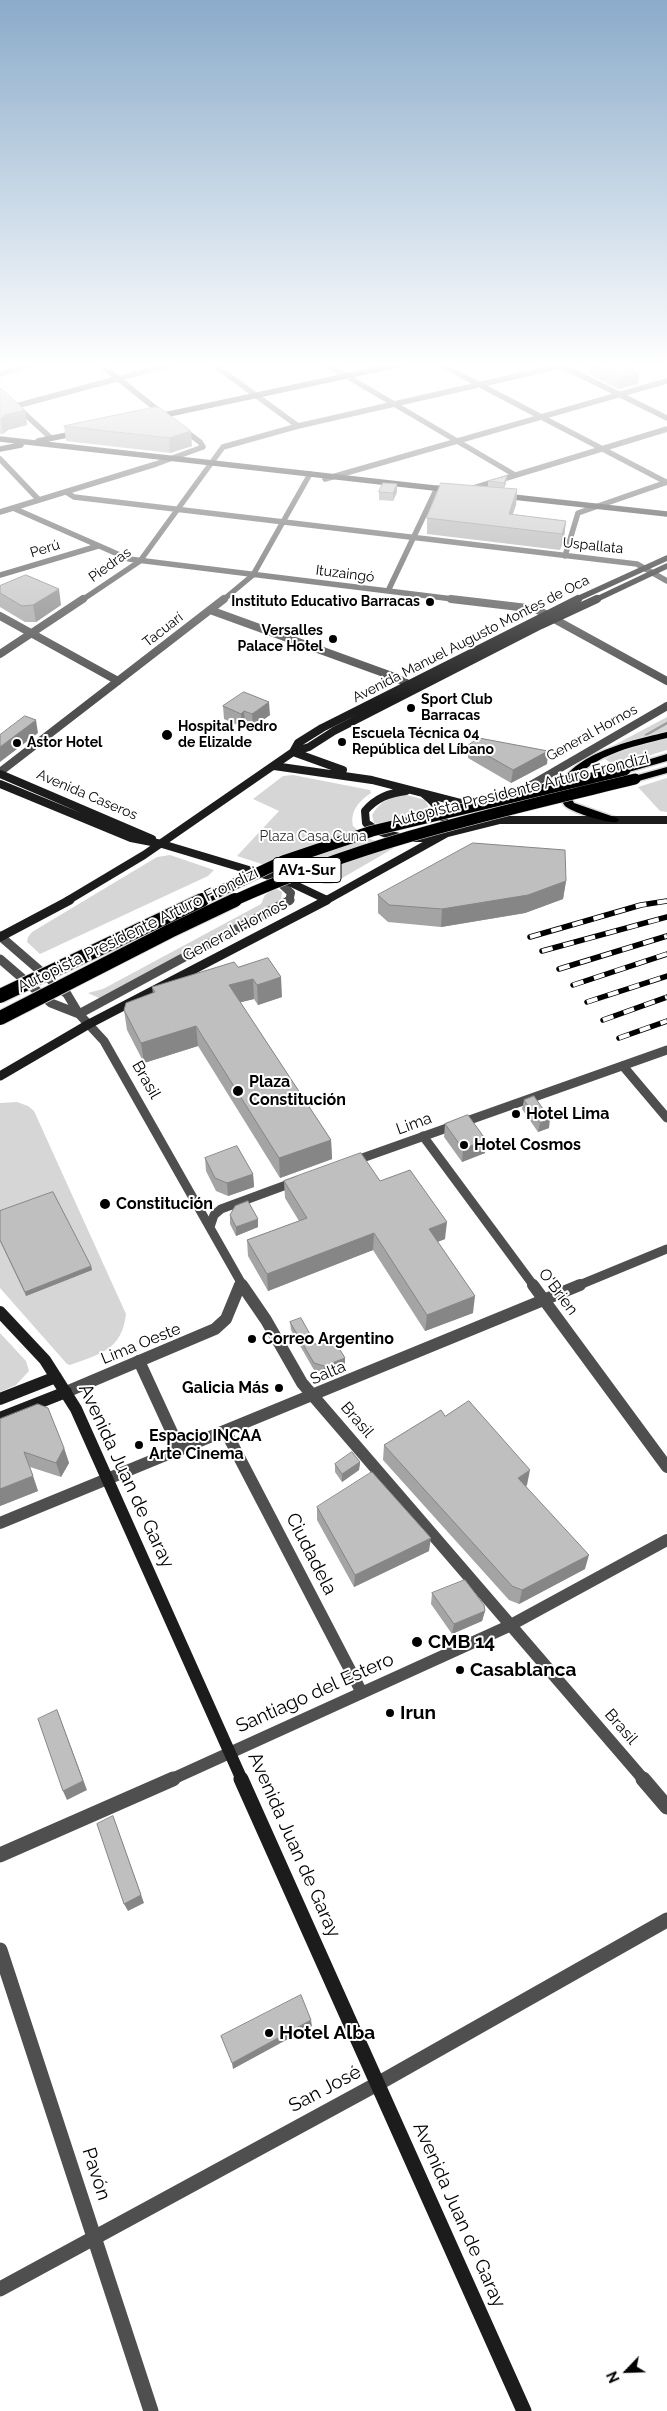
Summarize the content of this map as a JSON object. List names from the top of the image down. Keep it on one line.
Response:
{"streets":{"highway":["Autopista Presidente Arturo Frondizi","AV1-Sur"],"main road":["Avenida Manuel Augusto Montes de Oca","General Hornos","Avenida Caseros","Lima Oeste","Avenida Juan de Garay"],"street":["Uspallata","Perú","Piedras","Ituzaingó","Tacuarí","Brasil","Lima","O'Brien","Salta","Ciudadela","Santiago del Estero","San José","Pavón"]},"crossings":[["Uspallata","Piedras"],["Uspallata","Tacuarí"],["Uspallata","Avenida Manuel Augusto Montes de Oca"],["Perú","Ituzaingó"],["Piedras","Ituzaingó"],["Ituzaingó","Tacuarí"],["Ituzaingó","Avenida Manuel Augusto Montes de Oca"],["Tacuarí","Avenida Caseros"],["Avenida Manuel Augusto Montes de Oca","Avenida Caseros"],["Avenida Manuel Augusto Montes de Oca","Brasil"],["General Hornos","Avenida Caseros"],["General Hornos","Brasil"],["Brasil","Lima Oeste"],["Brasil","Salta"],["Brasil","Santiago del Estero"],["Lima","O'Brien"],["O'Brien","Salta"],["Lima Oeste","Avenida Juan de Garay"],["Salta","Avenida Juan de Garay"],["Salta","Ciudadela"],["Avenida Juan de Garay","Santiago del Estero"],["Avenida Juan de Garay","San José"],["Ciudadela","Santiago del Estero"],["San José","Pavón"]],"parks":["Plaza Casa Cuna"],"places":["Instituto Educativo Barracas","Versalles Palace Hotel","Sport Club Barracas","Hospital Pedro de Elizalde","Escuela Técnica 04 República del Líbano","Astor Hotel","Plaza Constitución","Hotel Lima","Hotel Cosmos","Constitución","Correo Argentino","Galicia Más","Espacio INCAA Arte Cinema","CMB 14","Casablanca","Irun","Hotel Alba"],"north":"bottom left"}
